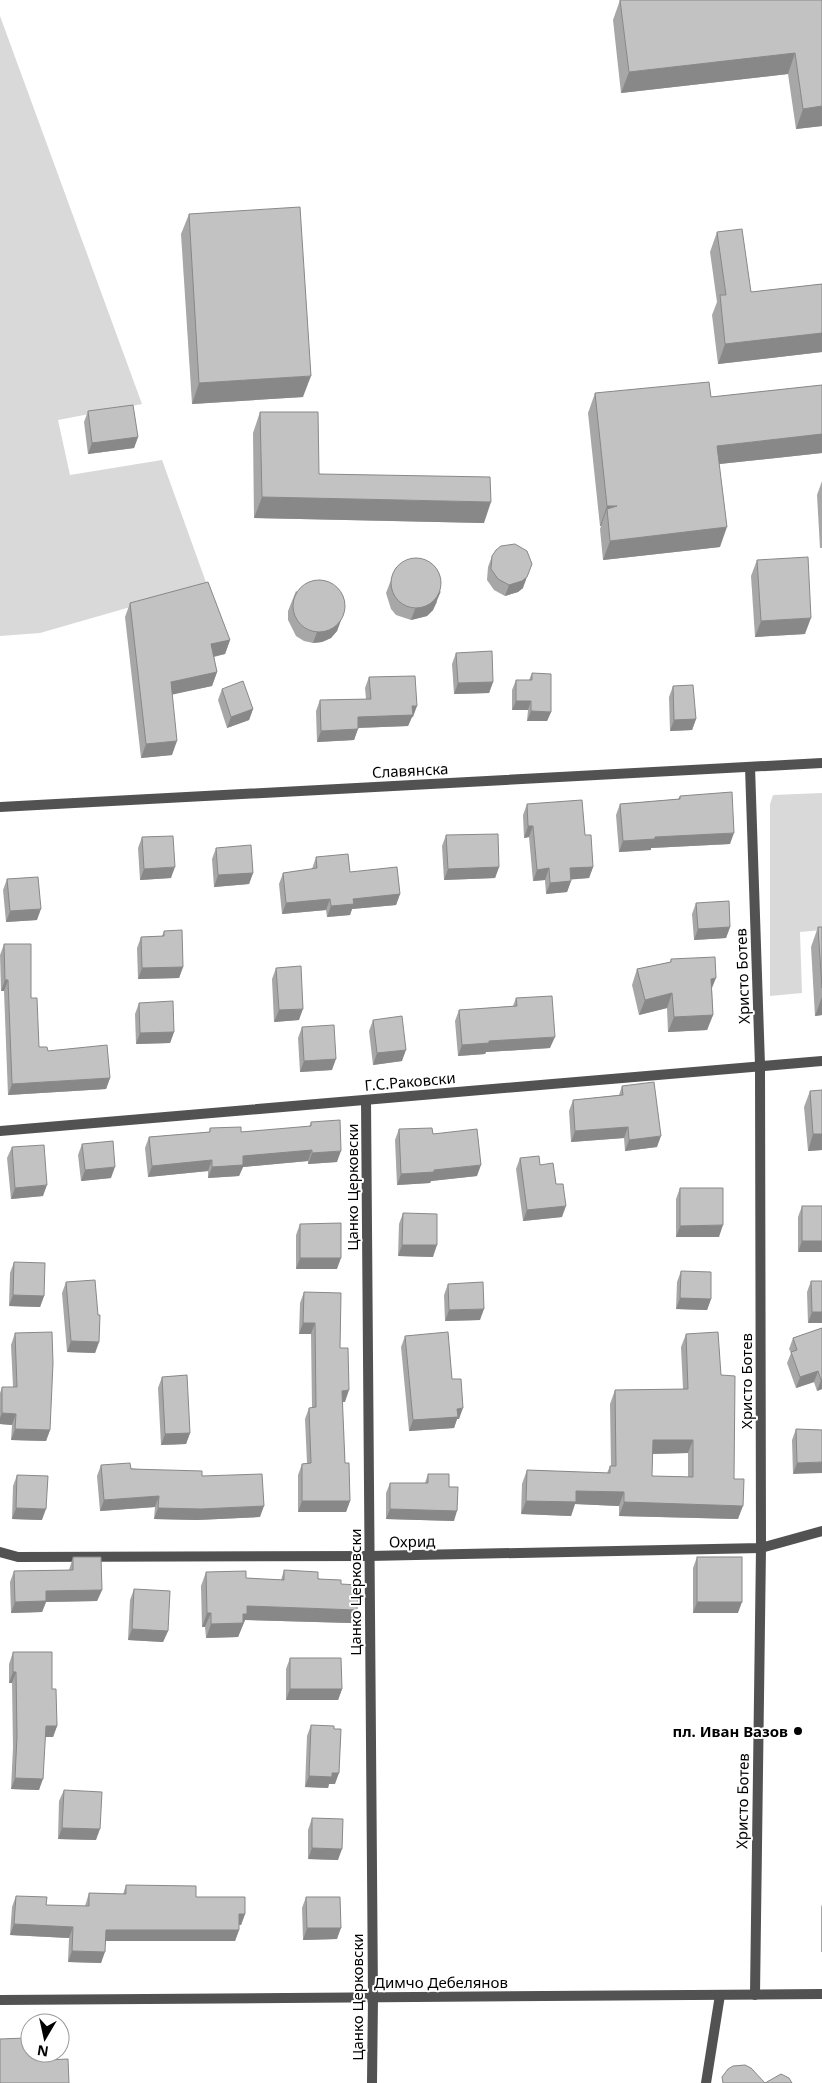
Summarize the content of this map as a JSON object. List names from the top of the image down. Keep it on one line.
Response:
{"streets":{"street":["Славянска","Христо Ботев","Г.С.Раковски","Цанко Церковски","Охрид","Димчо Дебелянов"]},"crossings":[["Славянска","Христо Ботев"],["Христо Ботев","Г.С.Раковски"],["Христо Ботев","Охрид"],["Христо Ботев","Димчо Дебелянов"],["Г.С.Раковски","Цанко Церковски"],["Цанко Церковски","Охрид"],["Цанко Церковски","Димчо Дебелянов"]],"places":["пл. Иван Вазов"],"north":"bottom"}
